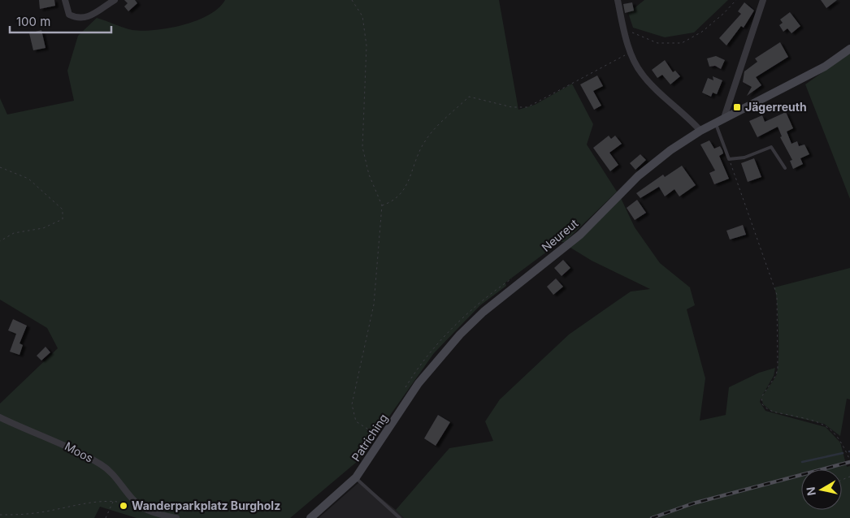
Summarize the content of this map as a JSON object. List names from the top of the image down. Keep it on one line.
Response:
{"streets":{"street":["Neureut","Patriching","Moos"]},"crossings":[["Neureut","Patriching"]],"places":{"transit":["Jägerreuth"],"other":["Wanderparkplatz Burgholz"]},"scale_bar":"100 m","north":"left"}
